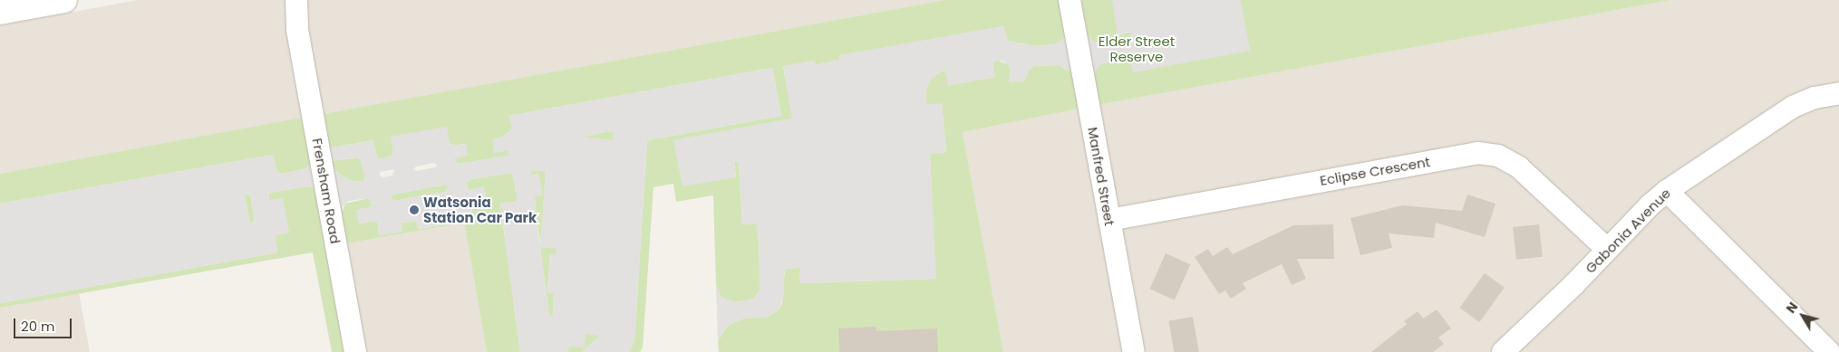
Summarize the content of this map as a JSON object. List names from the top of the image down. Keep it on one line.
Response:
{"streets":{"street":["Eclipse Crescent","Manfred Street","Frensham Road","Gabonia Avenue"]},"crossings":[["Eclipse Crescent","Manfred Street"],["Eclipse Crescent","Gabonia Avenue"]],"parks":["Elder Street Reserve"],"places":["Watsonia Station Car Park"],"scale_bar":"20 m","north":"top left"}
